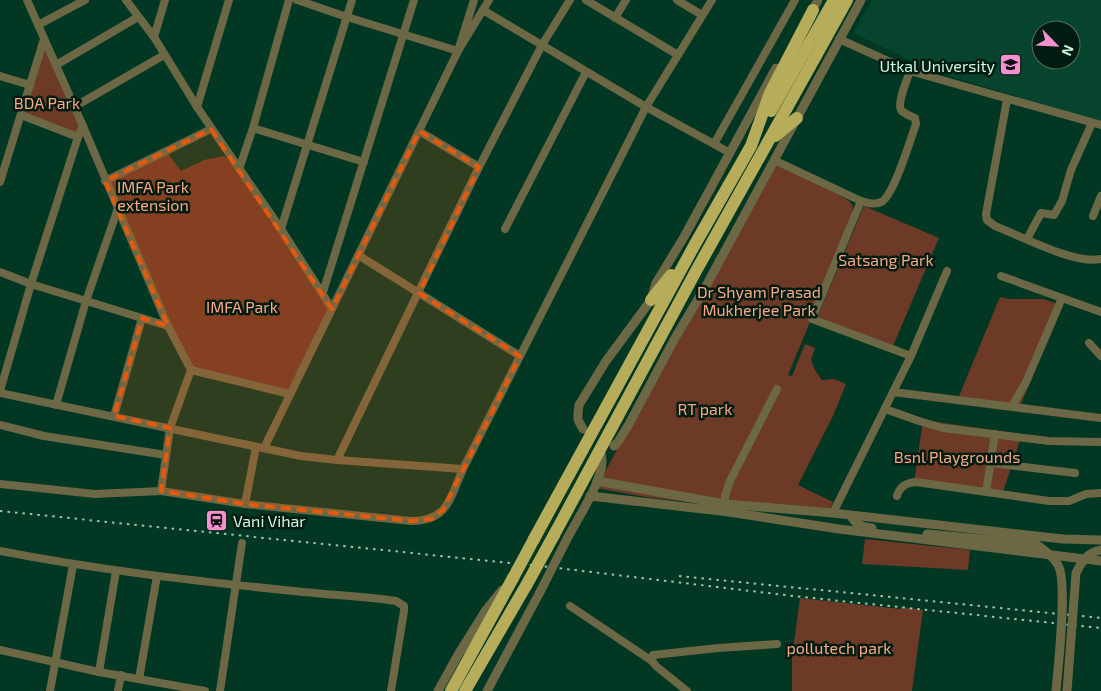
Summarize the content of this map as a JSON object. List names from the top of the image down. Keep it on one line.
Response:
{"parks":["BDA Park","IMFA Park extension","Satsang Park","Dr Shyam Prasad Mukherjee Park","IMFA Park","RT park","Bsnl Playgrounds","pollutech park"],"places":{"school or university":["Utkal University"],"station":["Vani Vihar"]},"north":"bottom right"}
